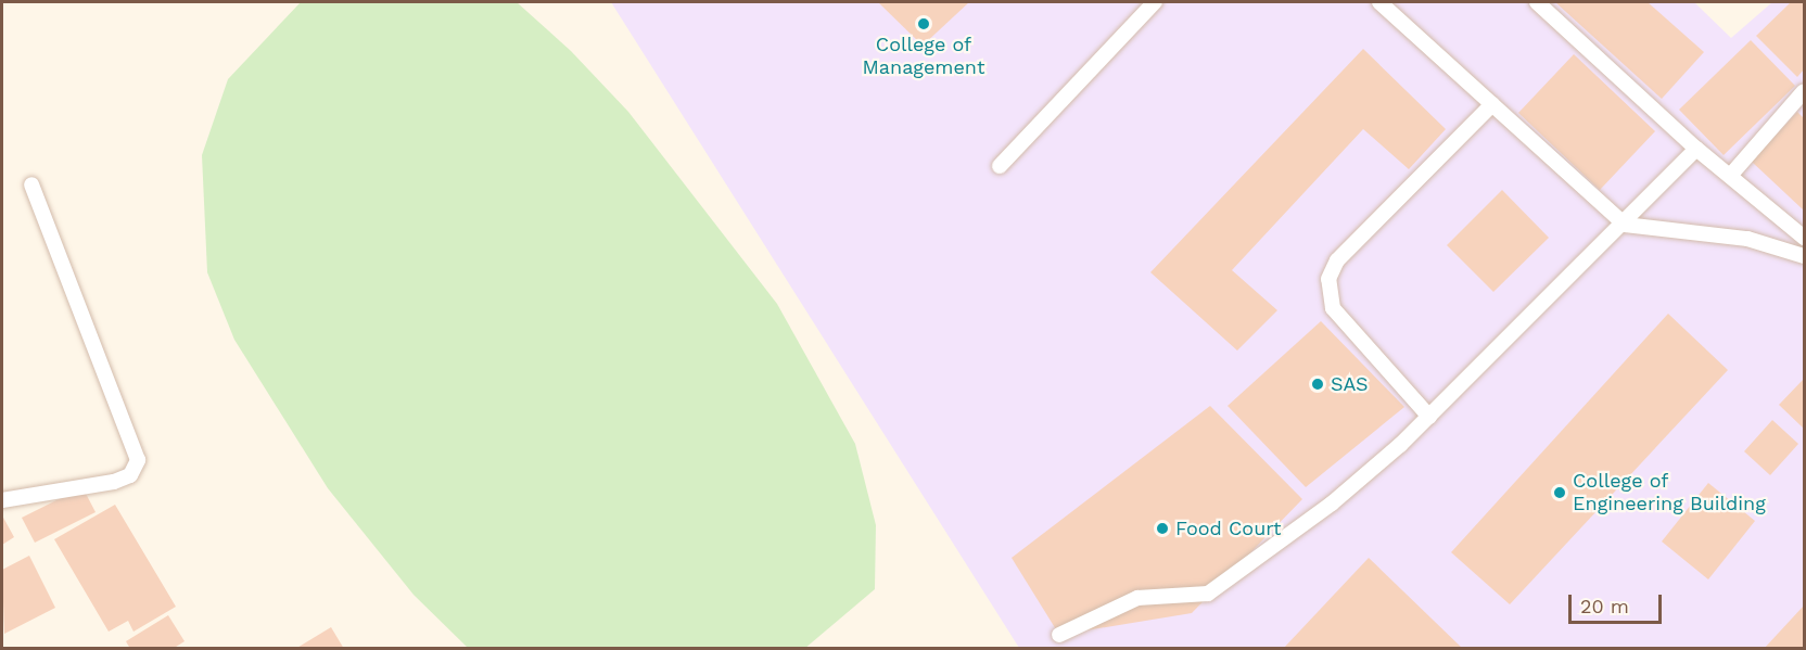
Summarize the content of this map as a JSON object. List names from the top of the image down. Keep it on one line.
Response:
{"places":["College of Management","SAS","College of Engineering Building","Food Court"],"scale_bar":"20 m"}
